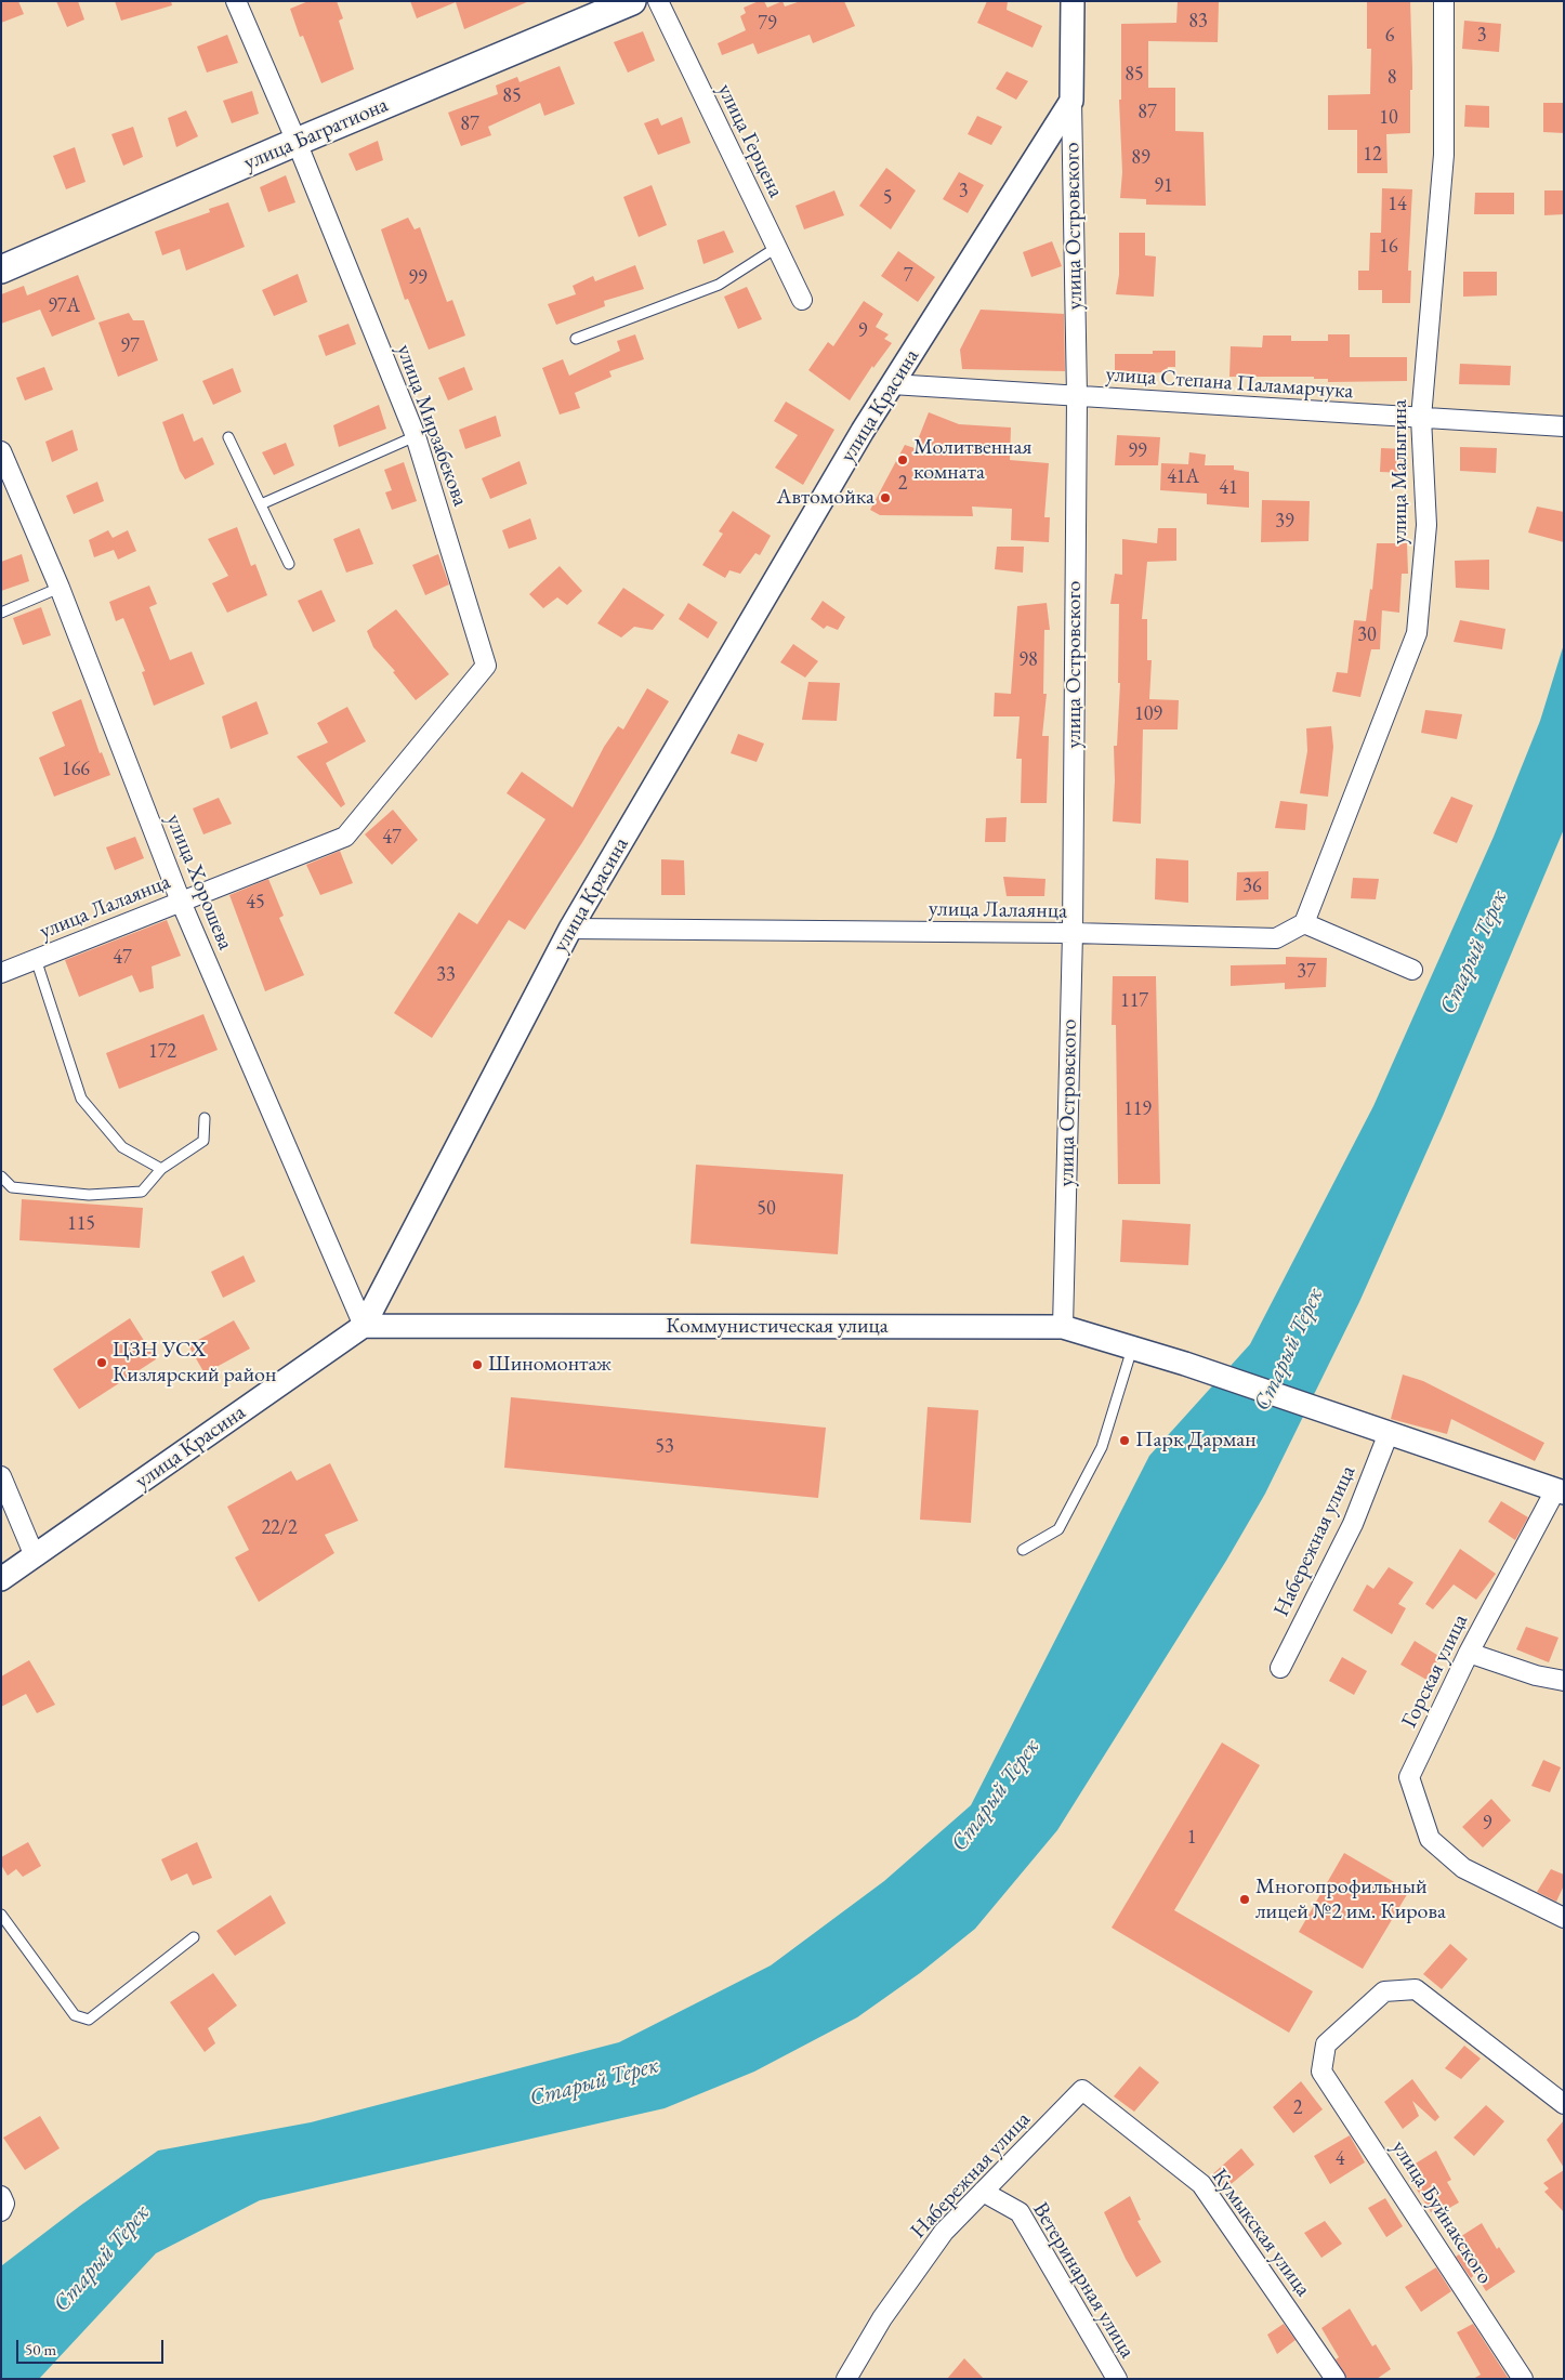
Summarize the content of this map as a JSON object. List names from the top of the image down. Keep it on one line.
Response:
{"streets":{"main road":["улица Багратиона"],"street":["улица Герцена","улица Островского","улица Степана Паламарчука","улица Красина","улица Мирзабекова","улица Малыгина","улица Хорошева","улица Лалаянца","Коммунистическая улица","Набережная улица","Горская улица","улица Буйнакского","Кумыкская улица","Ветеринарная улица"]},"crossings":[["улица Багратиона","улица Мирзабекова"],["улица Островского","улица Степана Паламарчука"],["улица Островского","улица Красина"],["улица Островского","улица Лалаянца"],["улица Островского","Коммунистическая улица"],["улица Степана Паламарчука","улица Красина"],["улица Степана Паламарчука","улица Малыгина"],["улица Красина","улица Хорошева"],["улица Красина","улица Лалаянца"],["улица Красина","Коммунистическая улица"],["улица Мирзабекова","улица Лалаянца"],["улица Малыгина","улица Лалаянца"],["улица Хорошева","улица Лалаянца"],["улица Хорошева","Коммунистическая улица"],["Коммунистическая улица","Набережная улица"],["Набережная улица","Кумыкская улица"],["Набережная улица","Ветеринарная улица"]],"water":["Старый Терек"],"places":["Молитвенная комната","Автомойка","ЦЗН УСХ Кизлярский район","Шиномонтаж","Парк Дарман","Многопрофильный лицей №2 им. Кирова"],"house_numbers":["83","79","6","3","85","8","85","87","10","87","12","89","91","3","5","14","16","7","99","97А","9","97","99","41А","2","41","39","30","98","109","166","47","36","45","47","37","33","117","172","119","50","115","53","22/2","9","1","2","4"],"scale_bar":"50 m"}
